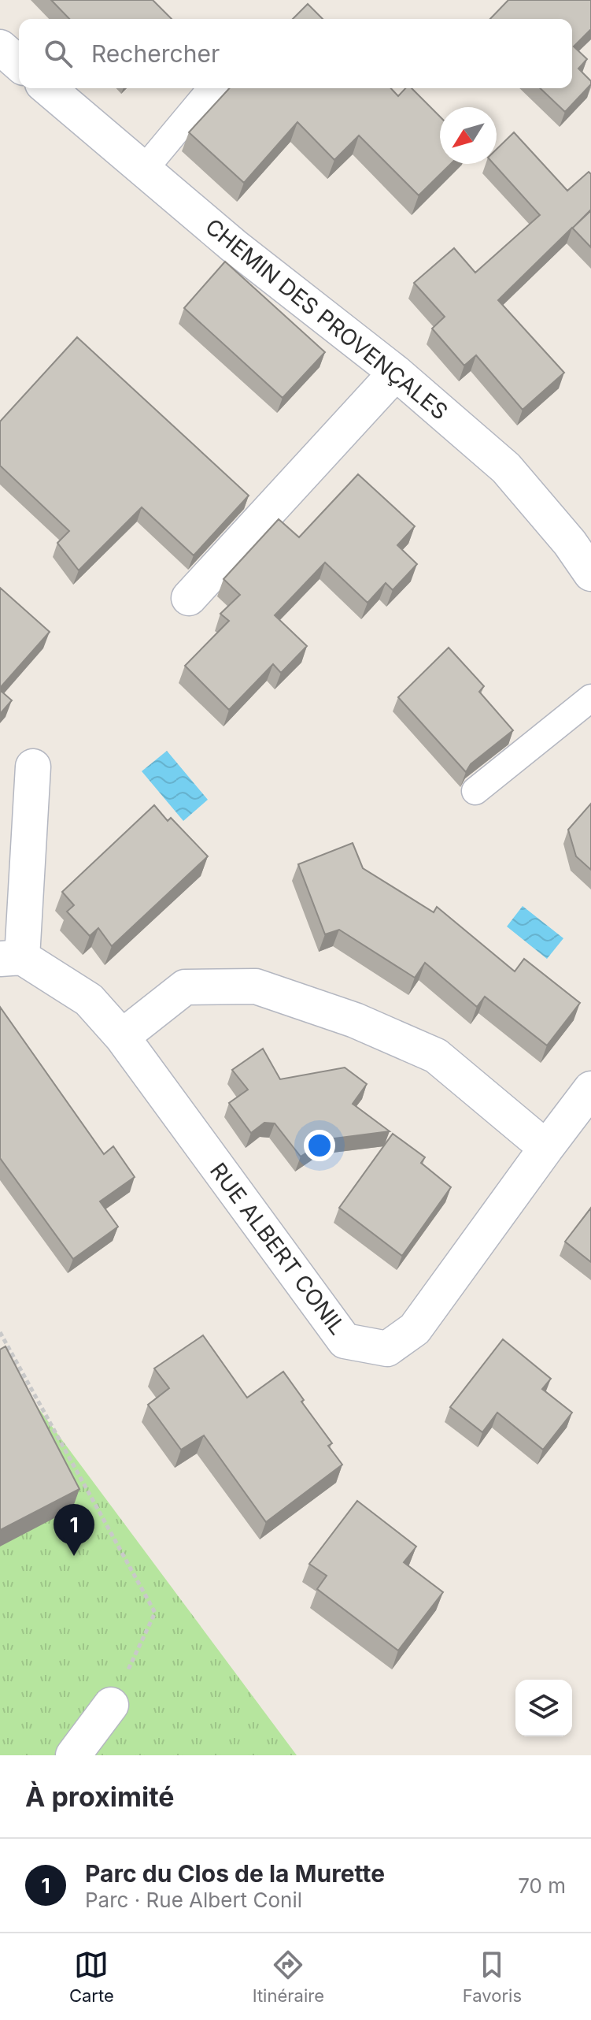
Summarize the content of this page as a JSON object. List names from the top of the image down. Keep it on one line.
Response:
{"streets":{"street":["CHEMIN DES PROVENÇALES","RUE ALBERT CONIL"]},"north":"bottom left","page":{"search":"Rechercher","pins":"1","heading":"À proximité","list":[{"mark":"1","name":"Parc du Clos de la Murette","note":"Parc · Rue Albert Conil","value":"70 m"}],"nav":["Carte","Itinéraire","Favoris"]}}
